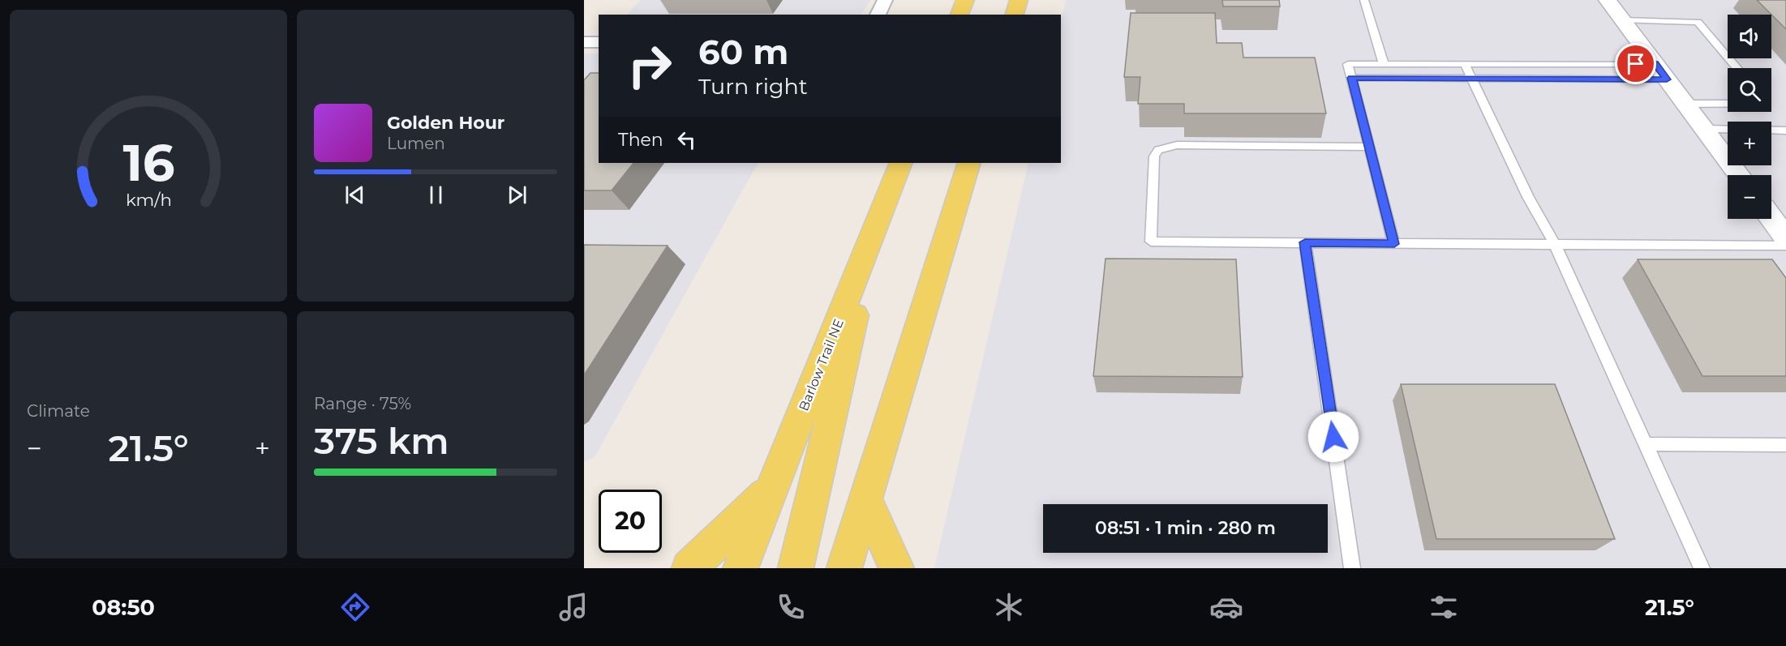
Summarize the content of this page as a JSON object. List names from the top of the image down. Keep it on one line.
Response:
{"streets":{"main road":["Barlow Trail NE"]},"page":{"map_buttons":["+","−"],"turn":["60 m","Turn right"],"song":["Golden Hour","Lumen"],"then":"Then","tile":["Climate",["Range · 75%","375 km"]],"heat":["−","21.5°","+"],"limit":"20","trip":"08:51 · 1 min · 280 m","tabs":["08:50","21.5°"],"gauge":["16","km/h"]}}
